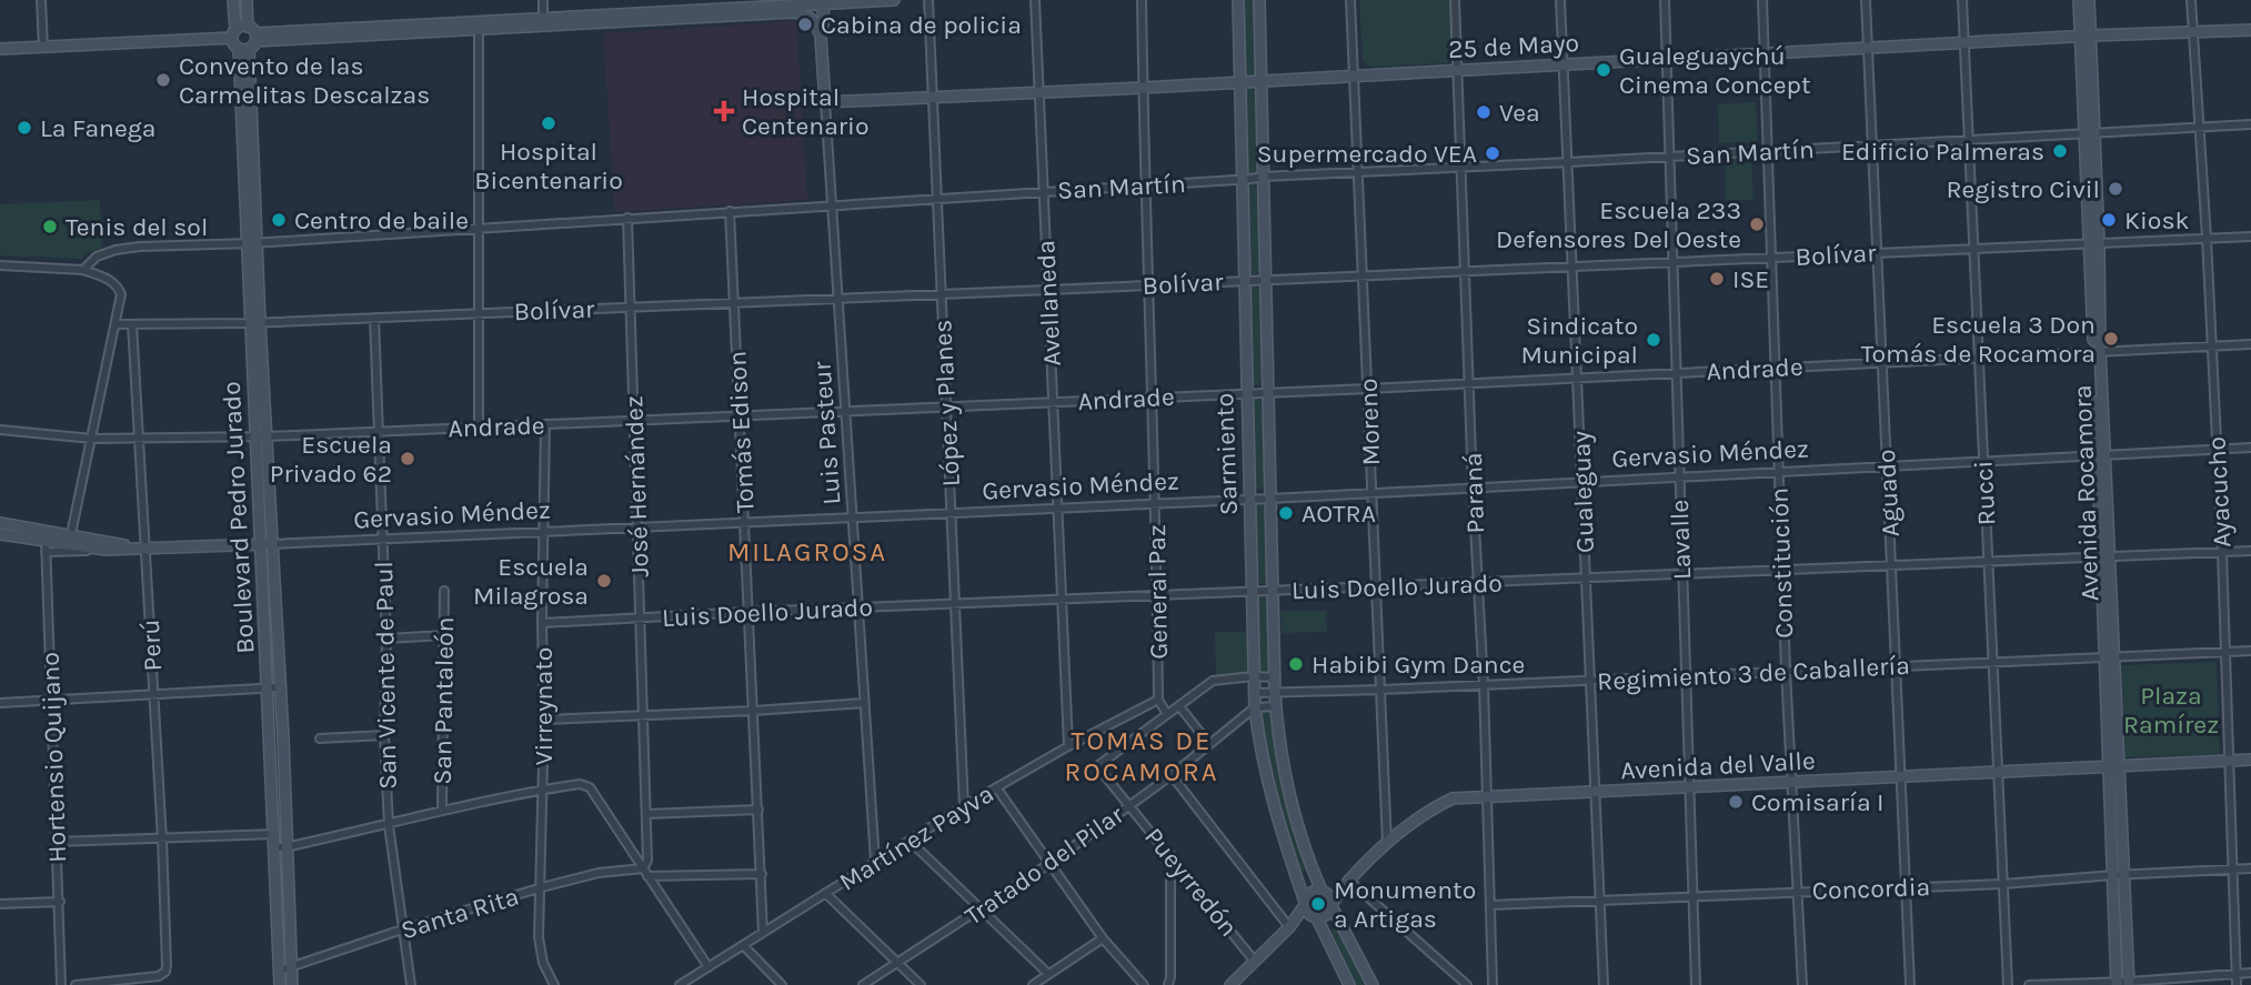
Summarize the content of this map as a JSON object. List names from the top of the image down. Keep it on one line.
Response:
{"streets":{"main road":["25 de Mayo","Luis Pasteur","Gervasio Méndez","Sarmiento","Avenida Rocamora","Boulevard Pedro Jurado","Avenida del Valle"],"street":["San Martín","Bolívar","Avellaneda","Andrade","López y Planes","Moreno","Tomás Edison","José Hernández","Gualeguay","Ayacucho","Paraná","Aguado","Rucci","Lavalle","Constitución","Luis Doello Jurado","General Paz","Perú","Regimiento 3 de Caballería","San Vicente de Paul","San Pantaleón","Virreynato","Hortensio Quijano","Martínez Payva","Tratado del Pilar","Pueyrredón","Concordia","Santa Rita"]},"crossings":[["25 de Mayo","Avellaneda"],["25 de Mayo","López y Planes"],["25 de Mayo","Moreno"],["25 de Mayo","Luis Pasteur"],["25 de Mayo","Sarmiento"],["25 de Mayo","Gualeguay"],["25 de Mayo","Ayacucho"],["25 de Mayo","Paraná"],["25 de Mayo","Aguado"],["25 de Mayo","Rucci"],["25 de Mayo","Avenida Rocamora"],["25 de Mayo","Lavalle"],["25 de Mayo","Constitución"],["25 de Mayo","General Paz"],["San Martín","Avellaneda"],["San Martín","López y Planes"],["San Martín","Moreno"],["San Martín","Tomás Edison"],["San Martín","Luis Pasteur"],["San Martín","Sarmiento"],["San Martín","José Hernández"],["San Martín","Gualeguay"],["San Martín","Ayacucho"],["San Martín","Paraná"],["San Martín","Aguado"],["San Martín","Rucci"],["San Martín","Avenida Rocamora"],["San Martín","Boulevard Pedro Jurado"],["San Martín","Lavalle"],["San Martín","Constitución"],["San Martín","General Paz"],["Bolívar","Avellaneda"],["Bolívar","López y Planes"],["Bolívar","Moreno"],["Bolívar","Tomás Edison"],["Bolívar","Luis Pasteur"],["Bolívar","Sarmiento"],["Bolívar","José Hernández"],["Bolívar","Gualeguay"],["Bolívar","Ayacucho"],["Bolívar","Paraná"],["Bolívar","Aguado"],["Bolívar","Rucci"],["Bolívar","Avenida Rocamora"],["Bolívar","Boulevard Pedro Jurado"],["Bolívar","Lavalle"],["Bolívar","Constitución"],["Bolívar","General Paz"],["Bolívar","Perú"],["Bolívar","San Vicente de Paul"],["Avellaneda","Andrade"],["Avellaneda","Gervasio Méndez"],["Avellaneda","Luis Doello Jurado"],["Avellaneda","Martínez Payva"],["Andrade","López y Planes"],["Andrade","Moreno"],["Andrade","Tomás Edison"],["Andrade","Luis Pasteur"],["Andrade","Sarmiento"],["Andrade","José Hernández"],["Andrade","Gualeguay"],["Andrade","Ayacucho"],["Andrade","Paraná"],["Andrade","Aguado"],["Andrade","Rucci"],["Andrade","Avenida Rocamora"],["Andrade","Boulevard Pedro Jurado"],["Andrade","Lavalle"],["Andrade","Constitución"],["Andrade","General Paz"],["Andrade","Perú"],["Andrade","San Vicente de Paul"],["Andrade","Virreynato"],["López y Planes","Gervasio Méndez"],["López y Planes","Luis Doello Jurado"],["López y Planes","Martínez Payva"],["Moreno","Gervasio Méndez"],["Moreno","Luis Doello Jurado"],["Moreno","Regimiento 3 de Caballería"],["Moreno","Avenida del Valle"],["Tomás Edison","Gervasio Méndez"],["Tomás Edison","Luis Doello Jurado"],["Tomás Edison","Martínez Payva"],["Luis Pasteur","Gervasio Méndez"],["Luis Pasteur","Luis Doello Jurado"],["Luis Pasteur","Martínez Payva"],["Gervasio Méndez","Sarmiento"],["Gervasio Méndez","José Hernández"],["Gervasio Méndez","Gualeguay"],["Gervasio Méndez","Ayacucho"],["Gervasio Méndez","Paraná"],["Gervasio Méndez","Aguado"],["Gervasio Méndez","Rucci"],["Gervasio Méndez","Avenida Rocamora"],["Gervasio Méndez","Boulevard Pedro Jurado"],["Gervasio Méndez","Lavalle"],["Gervasio Méndez","Constitución"],["Gervasio Méndez","General Paz"],["Gervasio Méndez","Perú"],["Gervasio Méndez","San Vicente de Paul"],["Gervasio Méndez","Virreynato"],["Gervasio Méndez","Hortensio Quijano"],["Sarmiento","Luis Doello Jurado"],["Sarmiento","Regimiento 3 de Caballería"],["Sarmiento","Tratado del Pilar"],["José Hernández","Luis Doello Jurado"],["José Hernández","Santa Rita"],["Gualeguay","Luis Doello Jurado"],["Gualeguay","Regimiento 3 de Caballería"],["Gualeguay","Avenida del Valle"],["Gualeguay","Concordia"],["Ayacucho","Luis Doello Jurado"],["Ayacucho","Regimiento 3 de Caballería"],["Ayacucho","Avenida del Valle"],["Ayacucho","Concordia"],["Paraná","Luis Doello Jurado"],["Paraná","Regimiento 3 de Caballería"],["Paraná","Avenida del Valle"],["Paraná","Concordia"],["Aguado","Luis Doello Jurado"],["Aguado","Regimiento 3 de Caballería"],["Aguado","Avenida del Valle"],["Aguado","Concordia"],["Rucci","Luis Doello Jurado"],["Rucci","Regimiento 3 de Caballería"],["Rucci","Avenida del Valle"],["Rucci","Concordia"],["Avenida Rocamora","Luis Doello Jurado"],["Avenida Rocamora","Regimiento 3 de Caballería"],["Avenida Rocamora","Avenida del Valle"],["Avenida Rocamora","Concordia"],["Boulevard Pedro Jurado","Santa Rita"],["Lavalle","Luis Doello Jurado"],["Lavalle","Regimiento 3 de Caballería"],["Lavalle","Avenida del Valle"],["Lavalle","Concordia"],["Constitución","Luis Doello Jurado"],["Constitución","Regimiento 3 de Caballería"],["Constitución","Avenida del Valle"],["Constitución","Concordia"],["Luis Doello Jurado","General Paz"],["Luis Doello Jurado","Virreynato"],["General Paz","Martínez Payva"],["San Vicente de Paul","Santa Rita"],["Virreynato","Santa Rita"],["Tratado del Pilar","Pueyrredón"]],"districts":["MILAGROSA","TOMAS DE ROCAMORA"],"parks":["Plaza Ramírez"],"places":{"other":["Cabina de policia","Gualeguaychú Cinema Concept","Convento de las Carmelitas Descalzas","Vea","Hospital Bicentenario","La Fanega","Edificio Palmeras","Supermercado VEA","Registro Civil","Centro de baile","Kiosk","Escuela 233 Defensores Del Oeste","Tenis del sol","ISE","Escuela 3 Don Tomás de Rocamora","Sindicato Municipal","Escuela Privado 62","AOTRA","Escuela Milagrosa","Habibi Gym Dance","Comisaría I","Monumento a Artigas"],"health":["Hospital Centenario"]}}
